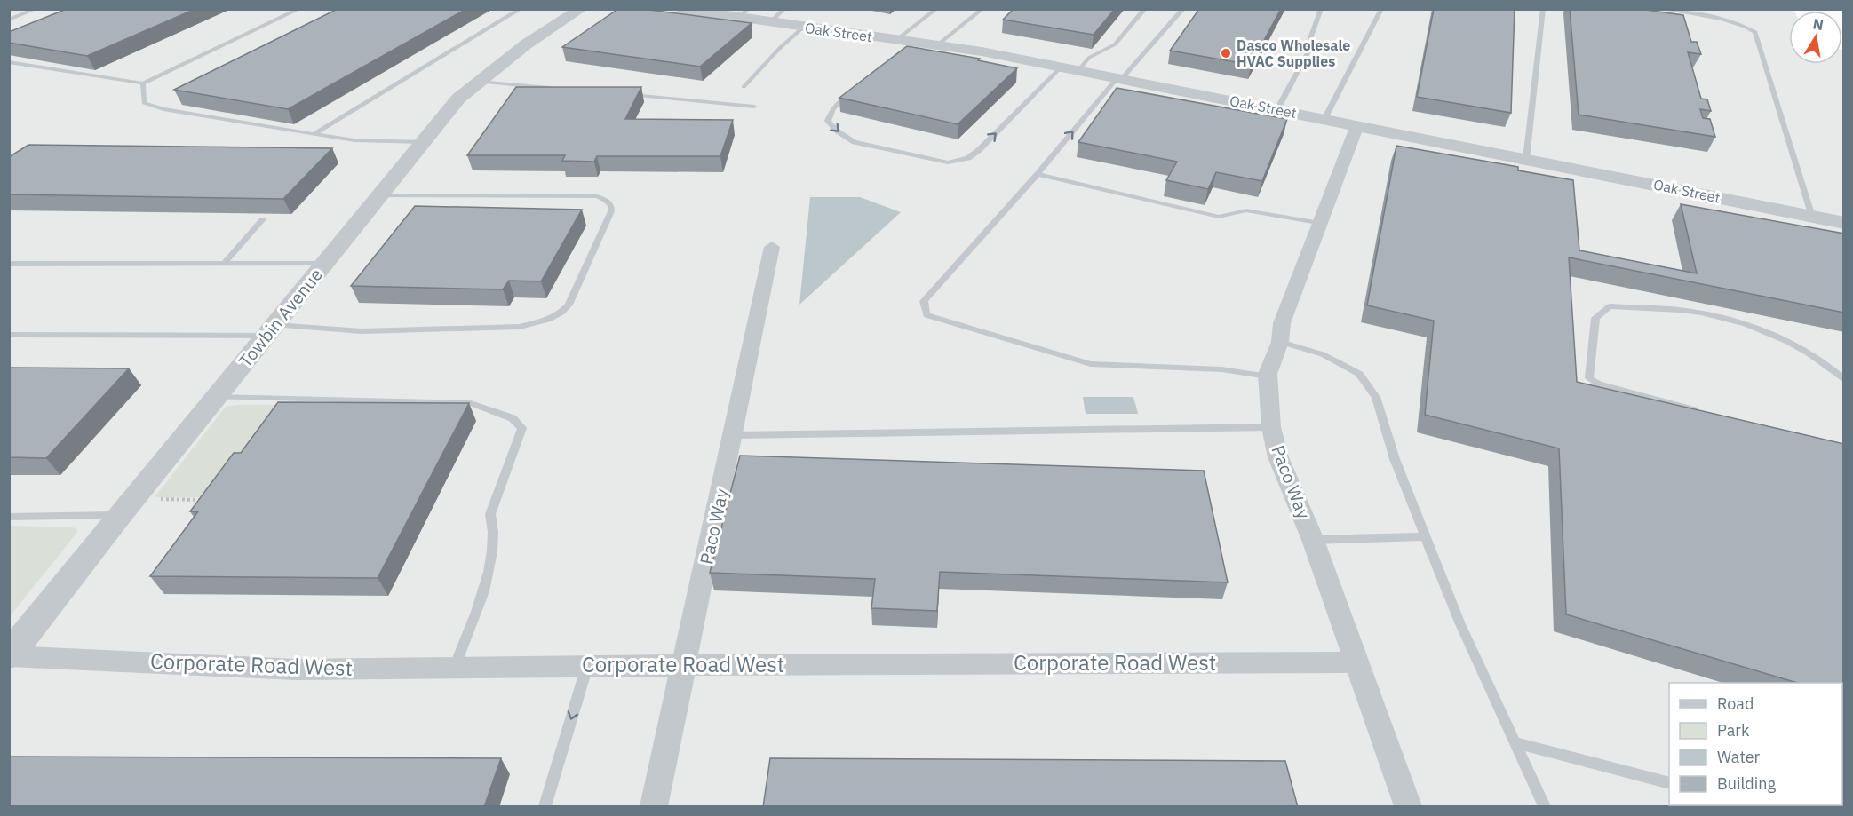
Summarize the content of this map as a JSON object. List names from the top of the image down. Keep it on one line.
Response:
{"streets":{"street":["Oak Street","Towbin Avenue","Paco Way","Corporate Road West"]},"crossings":[["Oak Street","Paco Way"],["Towbin Avenue","Corporate Road West"],["Paco Way","Corporate Road West"]],"places":["Dasco Wholesale HVAC Supplies"],"legend":["Road","Park","Water","Building"],"north":"top"}
